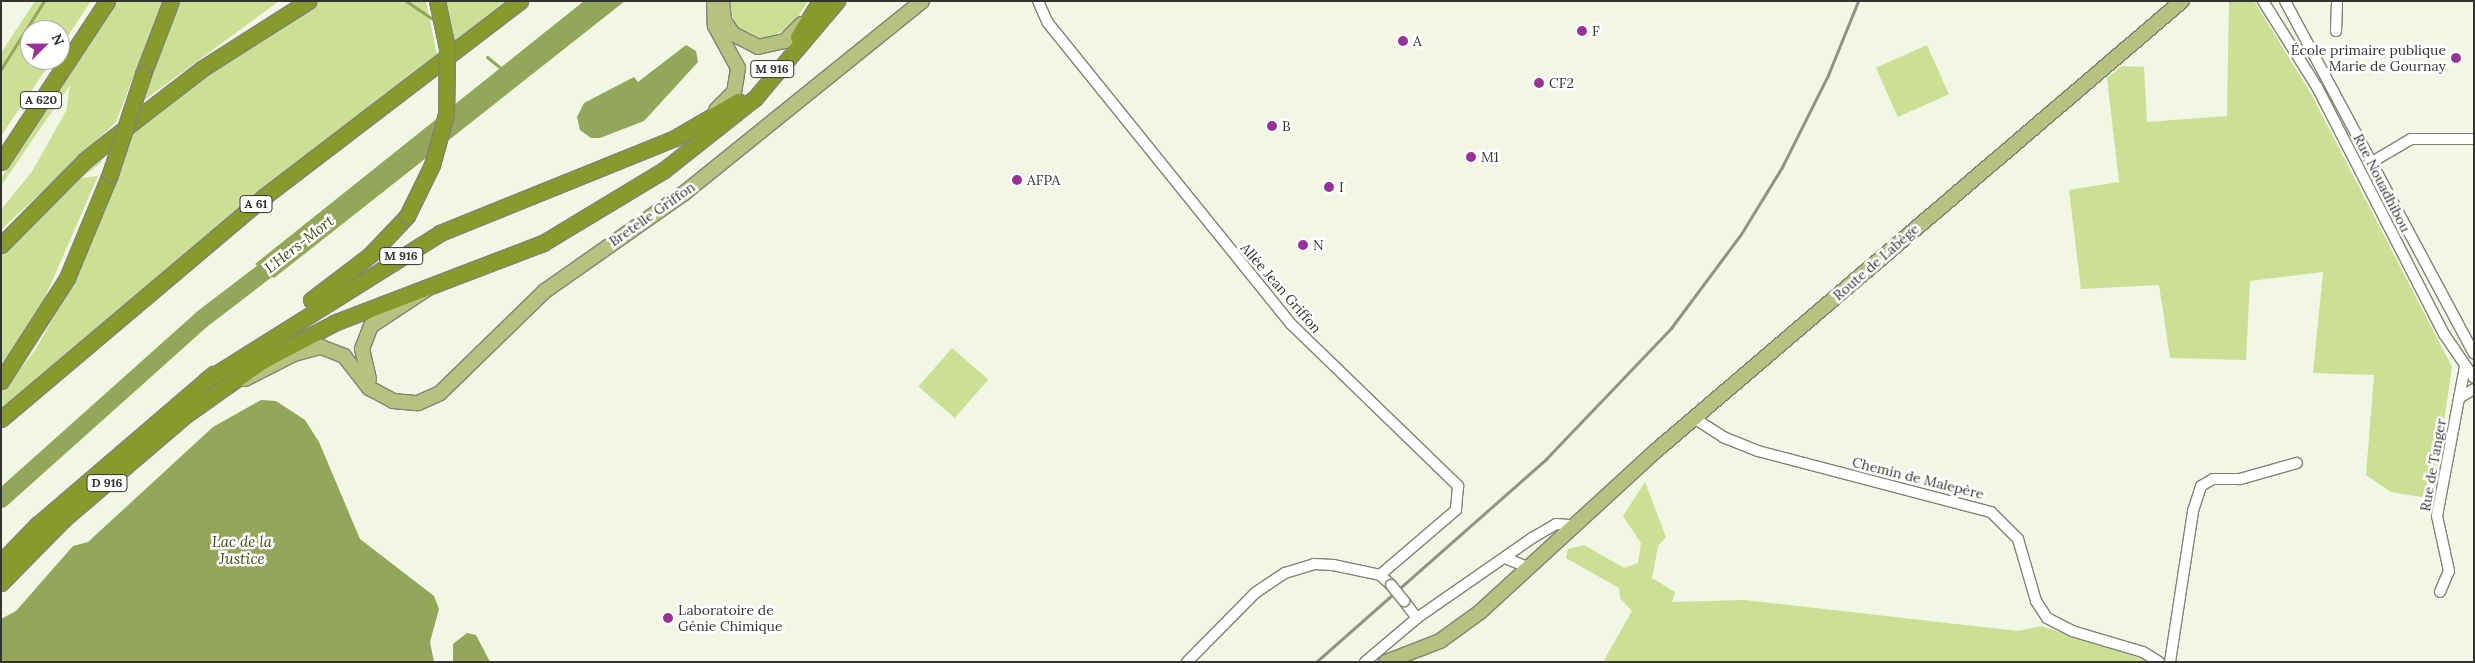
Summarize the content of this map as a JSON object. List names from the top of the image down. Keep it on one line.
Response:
{"streets":{"highway":["M 916","A 620","A 61","D 916"],"main road":["Bretelle Griffon","Route de Labège"],"street":["Rue Nouadhibou","Allée Jean Griffon","Rue de Tanger","Chemin de Malepère"]},"crossings":[["M 916","Bretelle Griffon"],["M 916","D 916"],["Rue Nouadhibou","Rue de Tanger"],["Bretelle Griffon","D 916"],["Route de Labège","Chemin de Malepère"]],"water":["L'Hers-Mort","Lac de la Justice"],"places":["F","A","École primaire publique Marie de Gournay","CF2","B","M1","AFPA","I","N","Laboratoire de Génie Chimique"],"north":"top right"}
